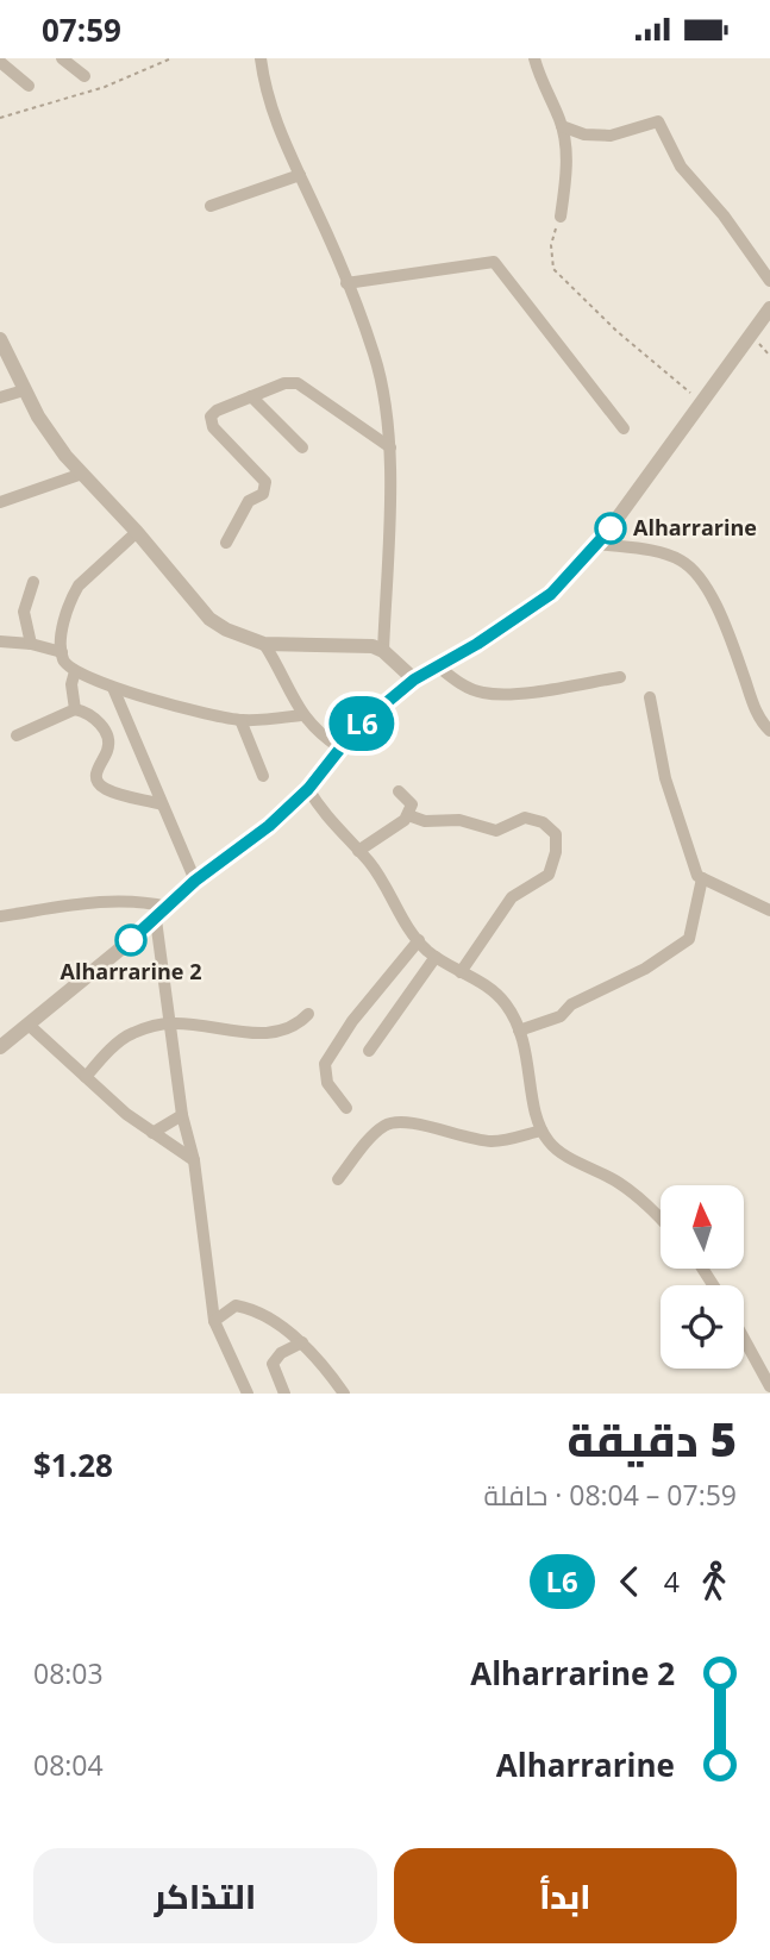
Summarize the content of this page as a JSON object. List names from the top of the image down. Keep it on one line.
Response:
{"places":["Alharrarine","Alharrarine 2"],"lines":["bus line L6"],"north":"top","page":{"status":"07:59","on_map":"L6","heading":["5 دقيقة","07:59 – 08:04 · حافلة","$1.28"],"legs":["4","L6"],"list":[{"name":"Alharrarine 2","value":"08:03"},{"name":"Alharrarine","value":"08:04"}],"buttons":["ابدأ","التذاكر"]}}
